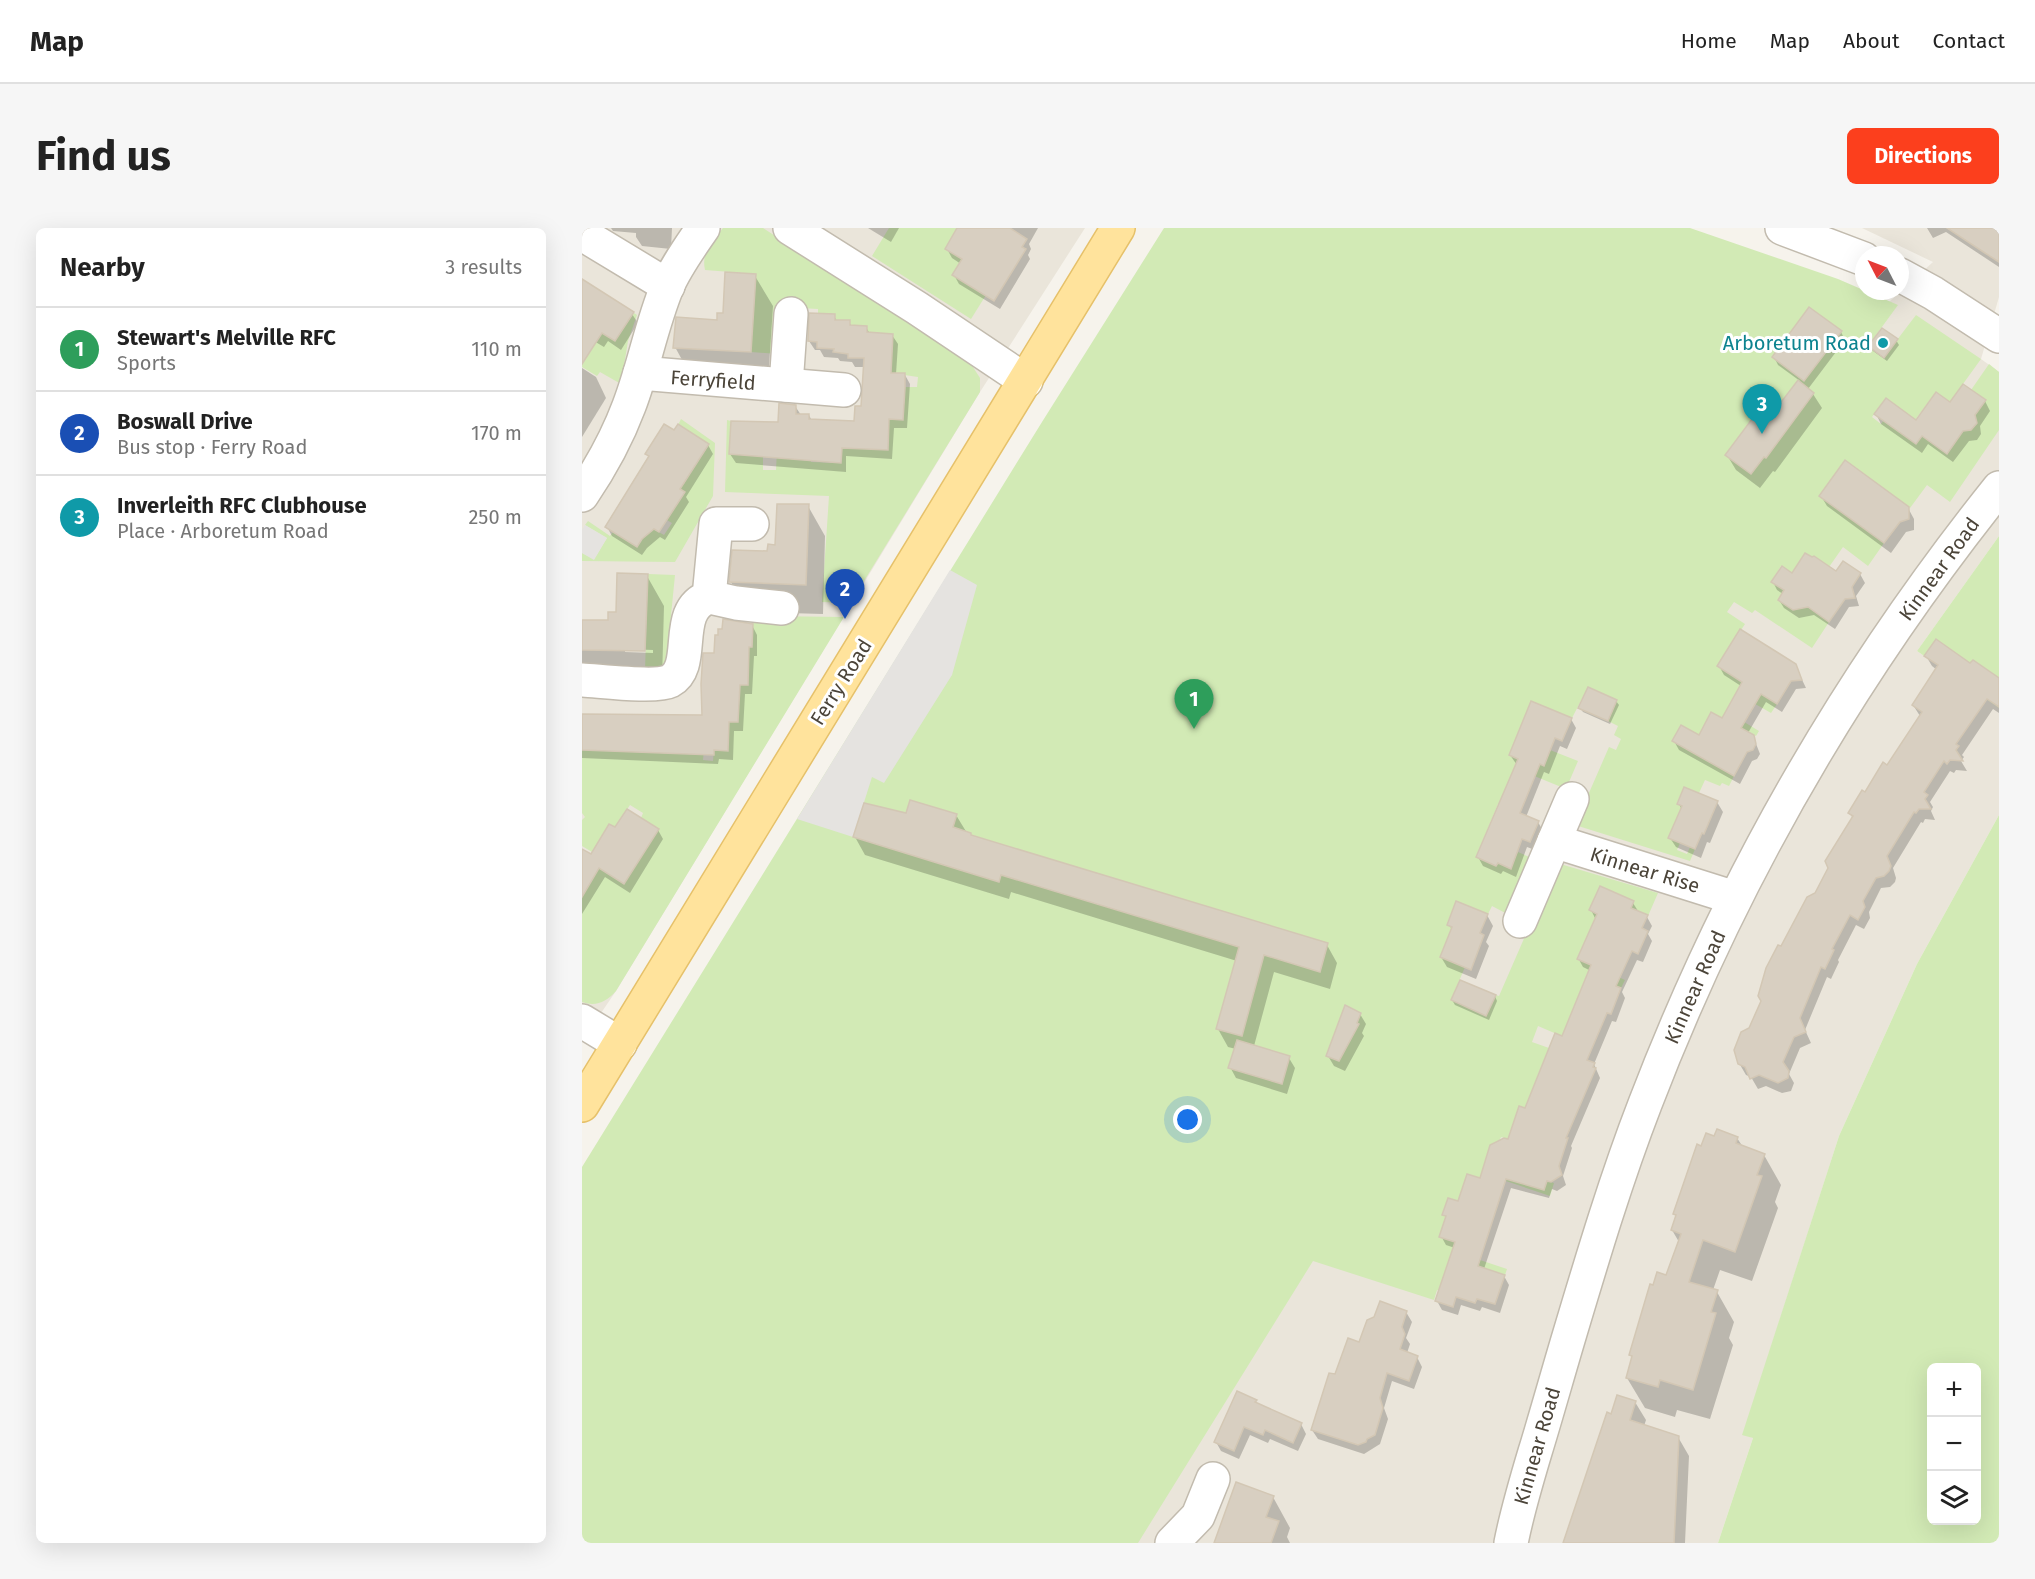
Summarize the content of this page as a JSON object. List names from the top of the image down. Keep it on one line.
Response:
{"streets":{"main road":["Ferry Road"],"street":["Ferryfield","Kinnear Road","Kinnear Rise"]},"crossings":[["Kinnear Road","Kinnear Rise"]],"places":["Arboretum Road"],"north":"top left","page":{"header":"Map","nav":["Home","Map","About","Contact"],"buttons":"Directions","title":"Find us","heading":["Nearby","3 results"],"list":[{"mark":"1","name":"Stewart's Melville RFC","note":"Sports","value":"110 m"},{"mark":"2","name":"Boswall Drive","note":"Bus stop · Ferry Road","value":"170 m"},{"mark":"3","name":"Inverleith RFC Clubhouse","note":"Place · Arboretum Road","value":"250 m"}],"pins":["3","2","1"],"map_buttons":["+","−"]}}
